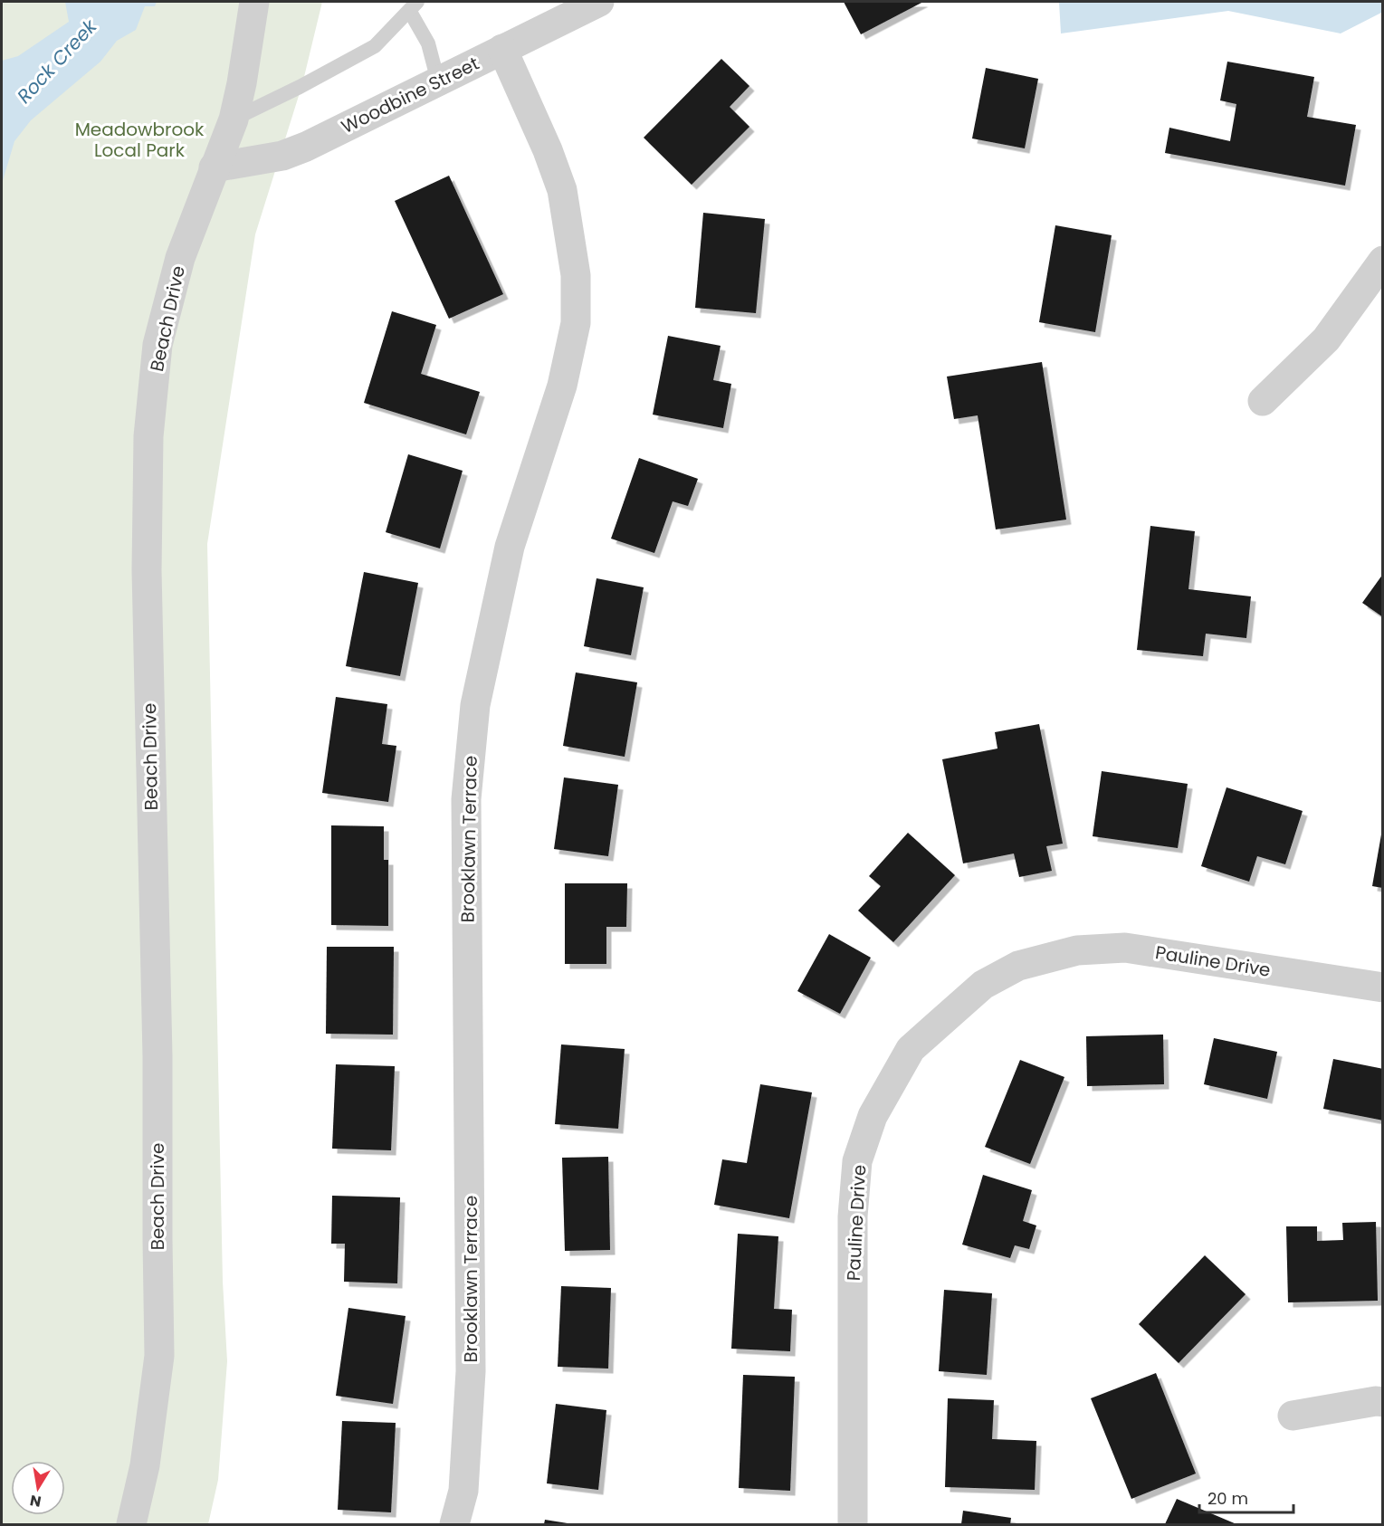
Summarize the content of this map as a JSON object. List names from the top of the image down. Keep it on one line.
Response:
{"streets":{"street":["Woodbine Street","Beach Drive","Brooklawn Terrace","Pauline Drive"]},"crossings":[["Woodbine Street","Beach Drive"],["Woodbine Street","Brooklawn Terrace"]],"water":["Rock Creek"],"parks":["Meadowbrook Local Park"],"scale_bar":"20 m","north":"bottom"}
